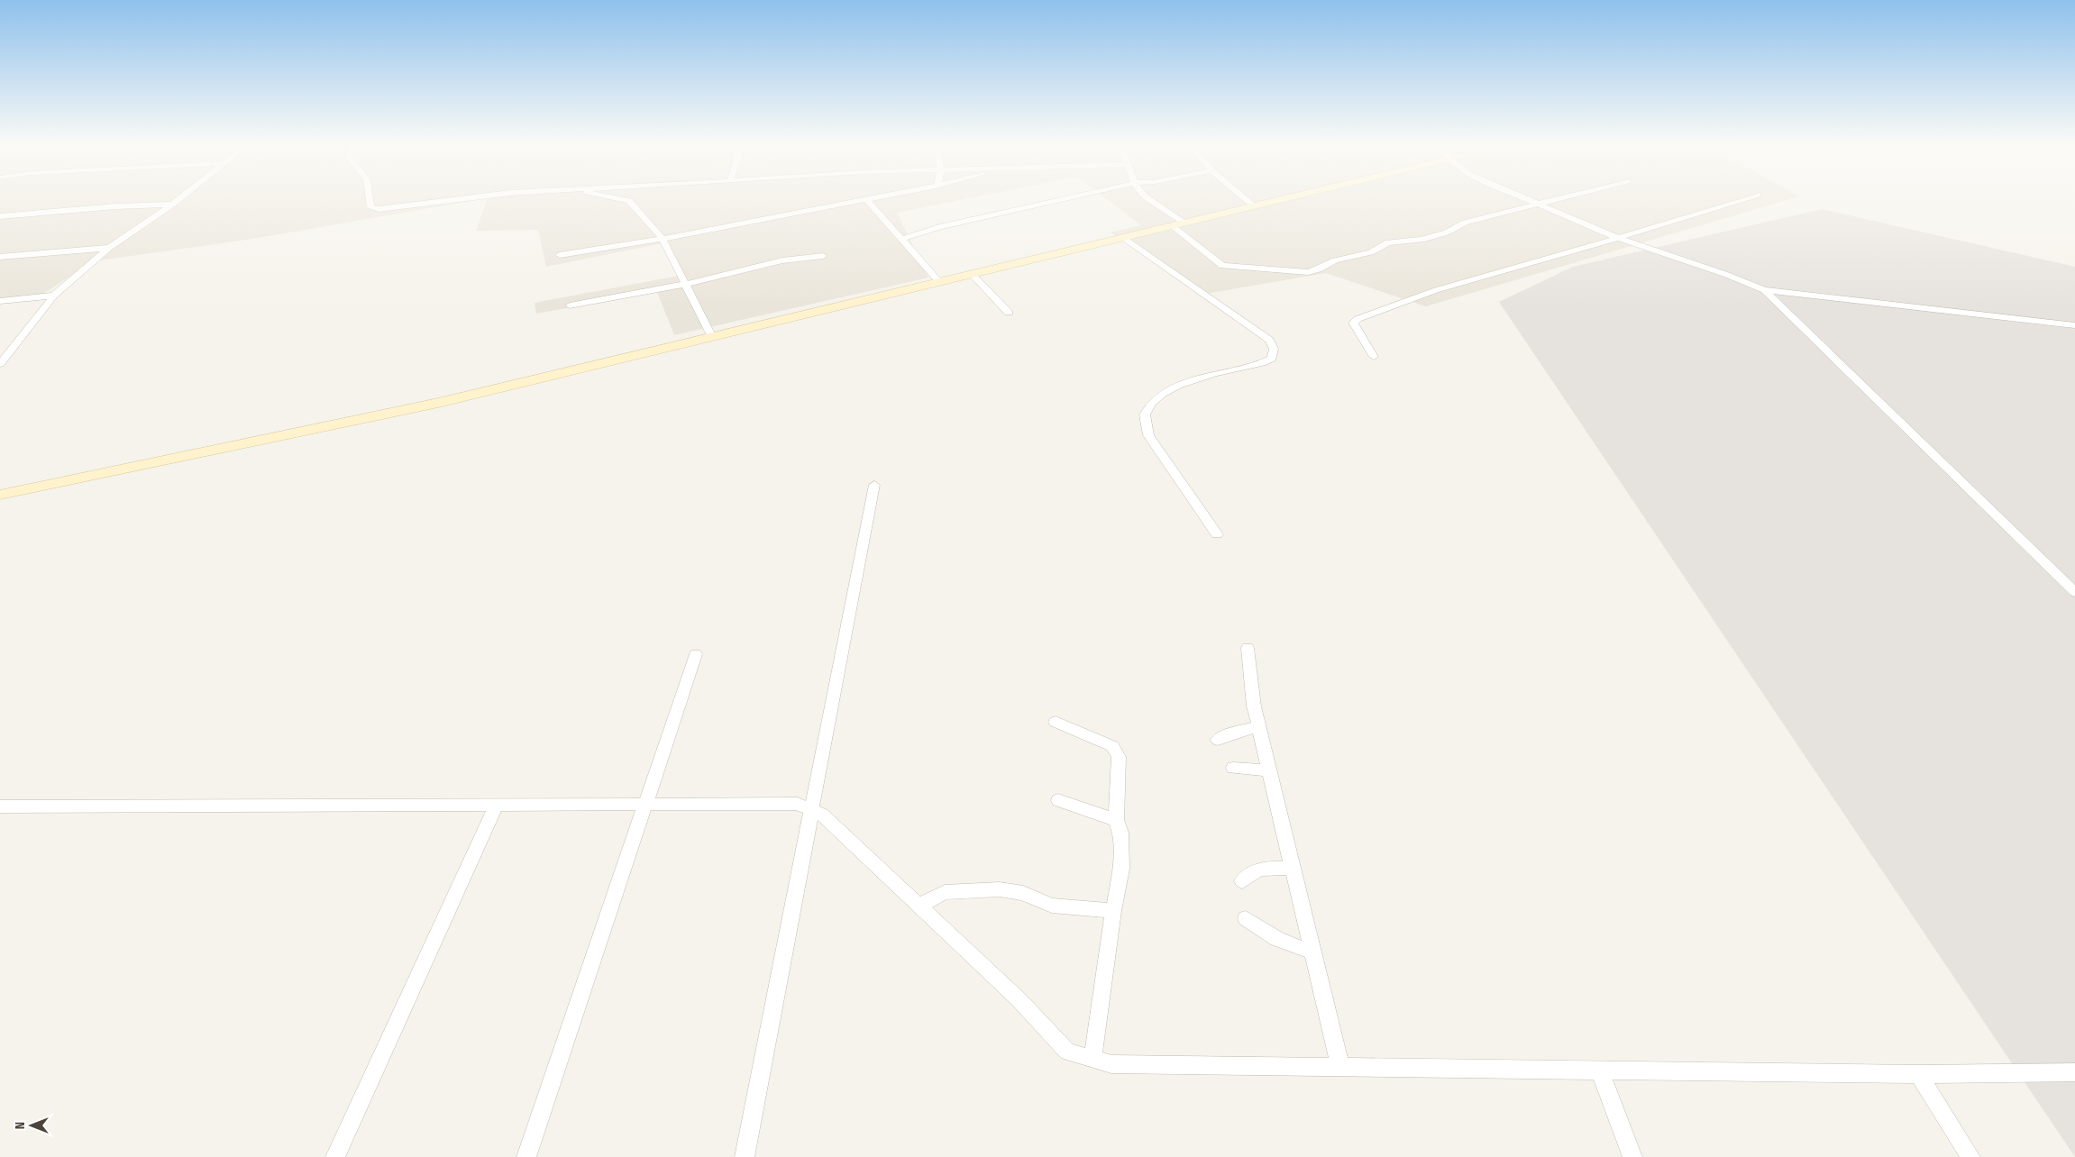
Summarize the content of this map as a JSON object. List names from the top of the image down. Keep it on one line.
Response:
{"north":"left"}
